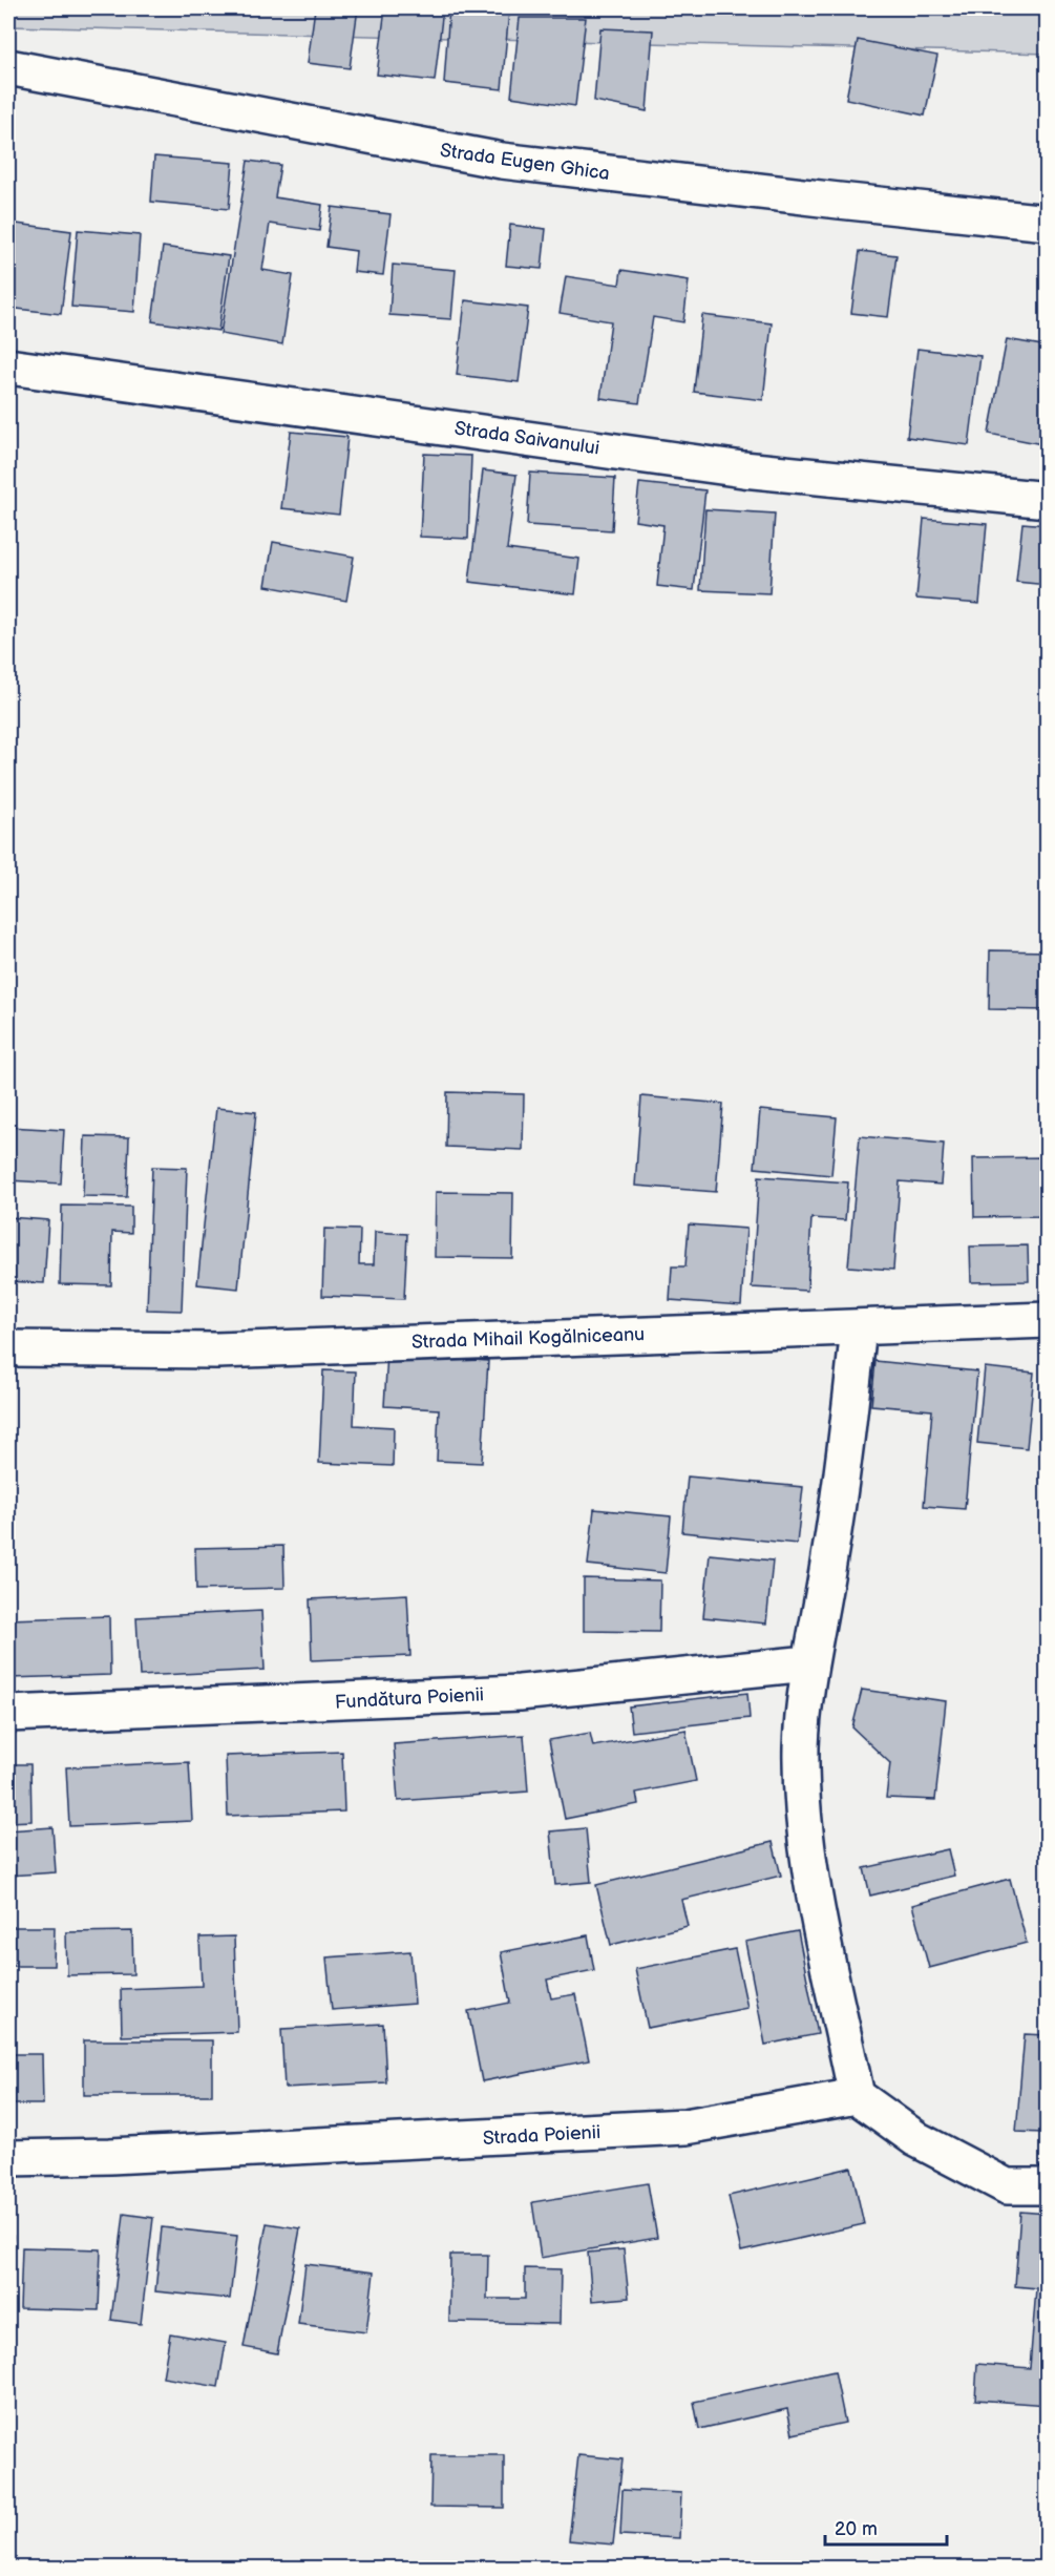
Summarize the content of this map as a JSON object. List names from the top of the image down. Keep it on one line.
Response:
{"streets":{"street":["Strada Eugen Ghica","Strada Saivanului","Strada Mihail Kogălniceanu","Fundătura Poienii","Strada Poienii"]},"scale_bar":"20 m"}
